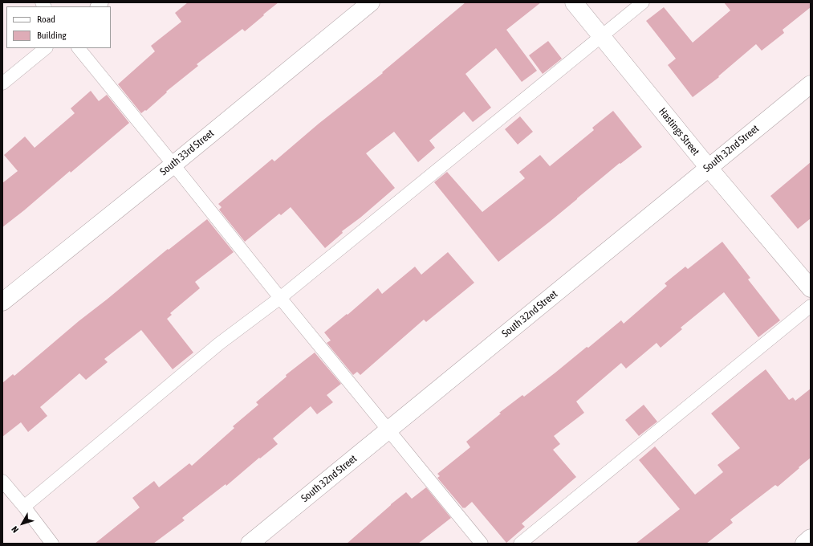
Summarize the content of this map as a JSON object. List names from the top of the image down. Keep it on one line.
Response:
{"streets":{"street":["Hastings Street","South 32nd Street","South 33rd Street"]},"crossings":[["Hastings Street","South 32nd Street"]],"legend":["Road","Building"],"north":"bottom left"}
